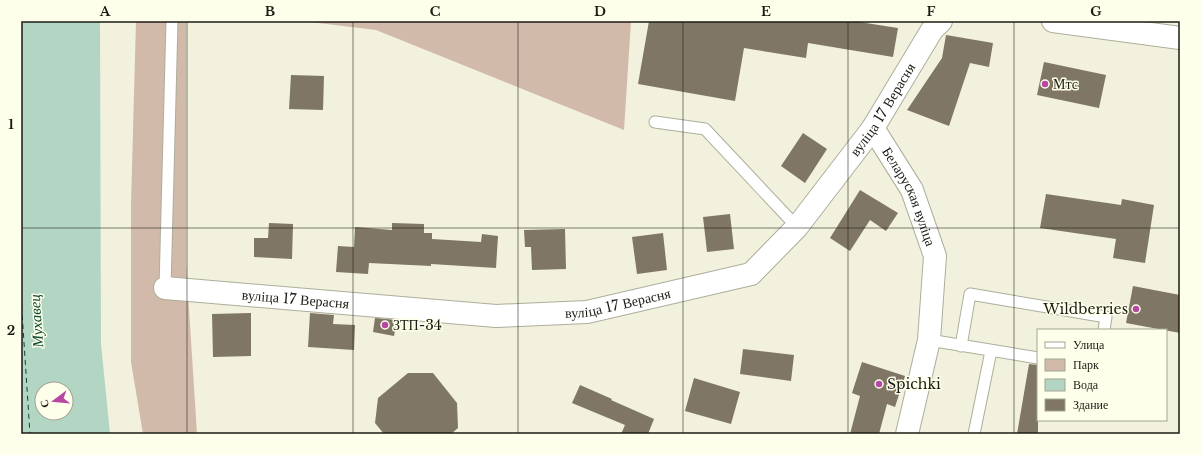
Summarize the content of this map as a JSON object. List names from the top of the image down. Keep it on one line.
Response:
{"streets":{"street":["вуліца 17 Верасня","Беларуская вуліца"]},"crossings":[["вуліца 17 Верасня","Беларуская вуліца"]],"water":["Мухавец"],"places":["Мтс","Wildberries","ЗТП-34","Spichki"],"legend":["Улица","Парк","Вода","Здание"],"north":"left","grid":{"columns":["A","B","C","D","E","F","G"],"rows":["1","2"]}}
